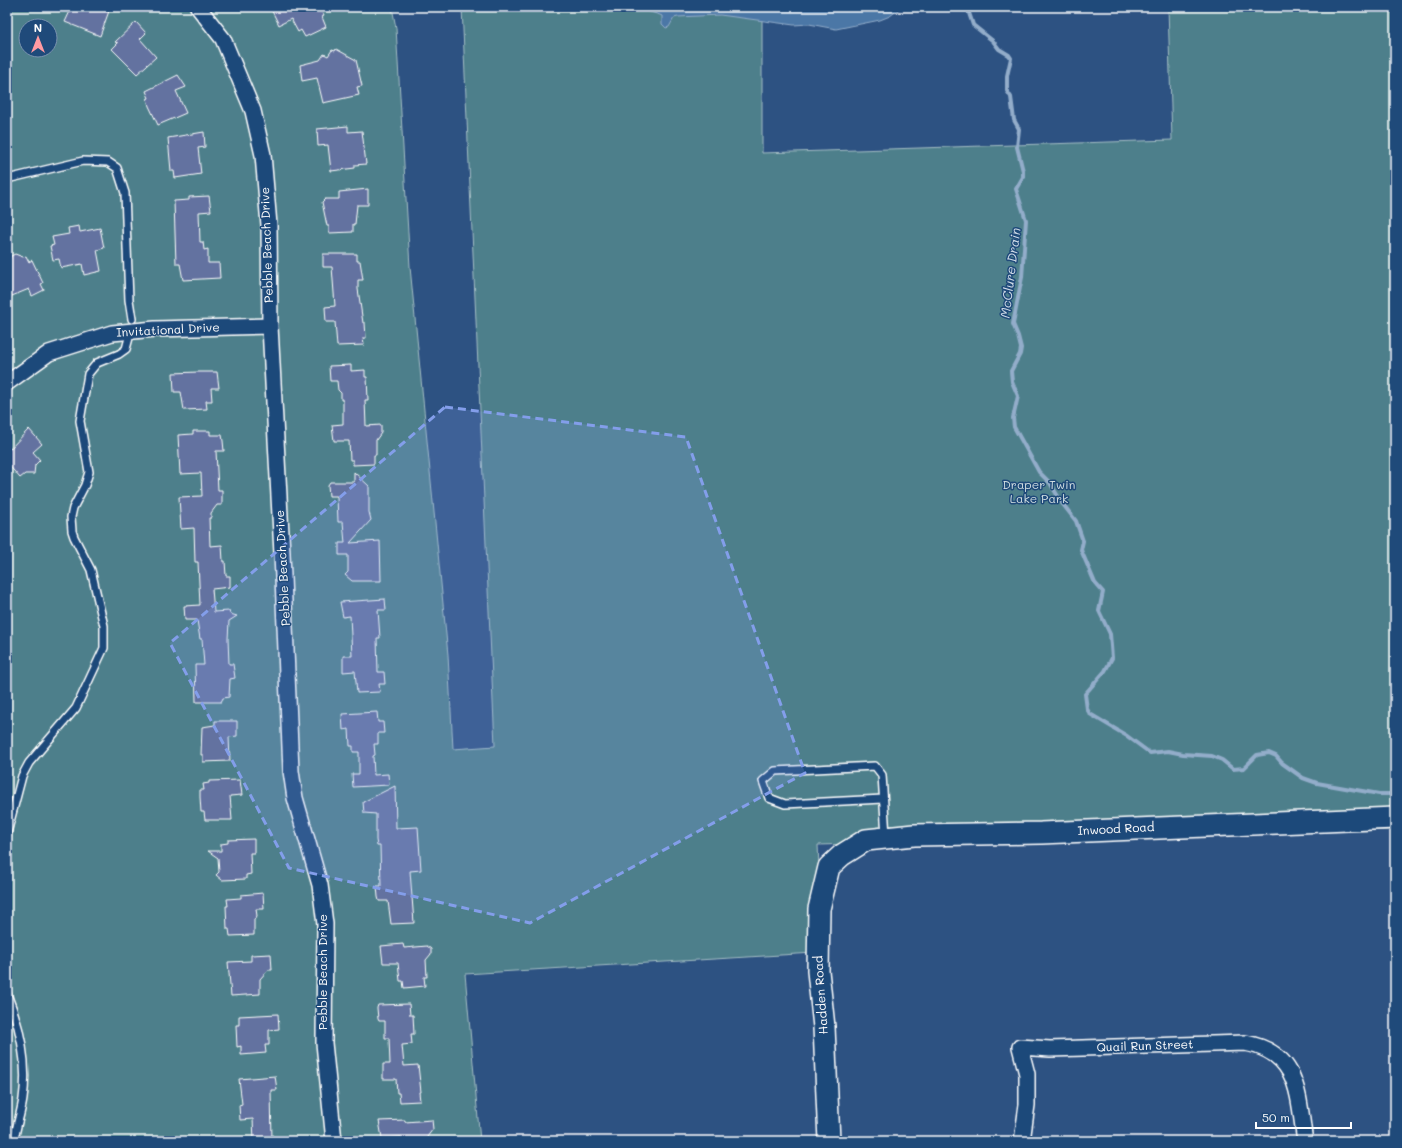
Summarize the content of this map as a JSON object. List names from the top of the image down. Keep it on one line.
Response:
{"streets":{"street":["Pebble Beach Drive","Invitational Drive","Inwood Road","Hadden Road","Quail Run Street"]},"crossings":[["Pebble Beach Drive","Invitational Drive"],["Inwood Road","Hadden Road"]],"water":["McClure Drain"],"parks":["Draper Twin Lake Park"],"scale_bar":"50 m","north":"top"}
